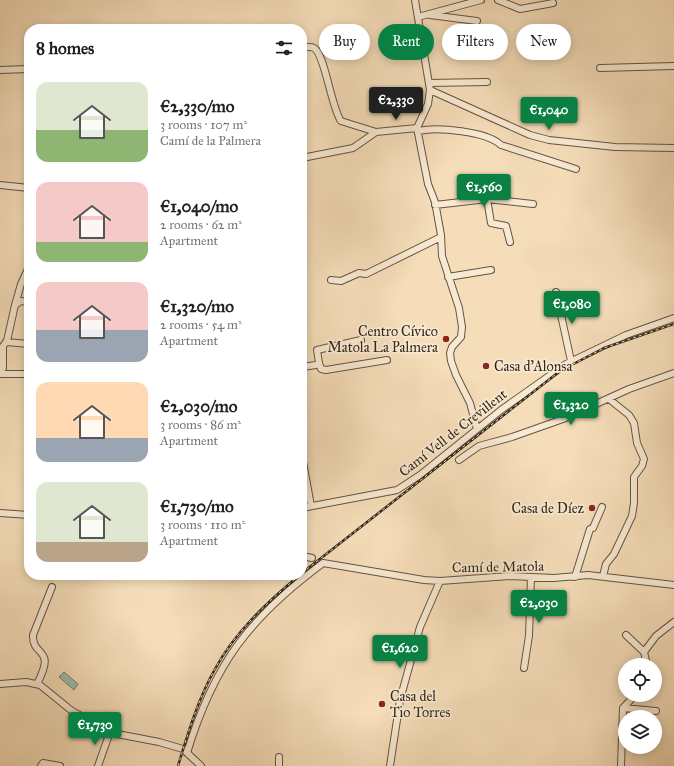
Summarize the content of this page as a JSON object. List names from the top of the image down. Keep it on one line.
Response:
{"streets":{"street":["Camí Vell de Crevillent","Camí de Matola"]},"places":["Centro Cívico Matola La Palmera","Casa d'Alonsa","Casa de Díez","Casa del Tio Torres"],"page":{"chip":["Buy","Rent","Filters","New"],"heading":"8 homes","list":[{"name":"€2,330/mo","note":"3 rooms · 107 m² · Camí de la Palmera"},{"name":"€1,040/mo","note":"2 rooms · 62 m² · Apartment"},{"name":"€1,320/mo","note":"2 rooms · 54 m² · Apartment"},{"name":"€2,030/mo","note":"3 rooms · 86 m² · Apartment"},{"name":"€1,730/mo","note":"3 rooms · 110 m² · Apartment"}],"price":["€2,330","€1,040","€1,560","€1,080","€1,320","€2,030","€1,620","€1,730"]}}
